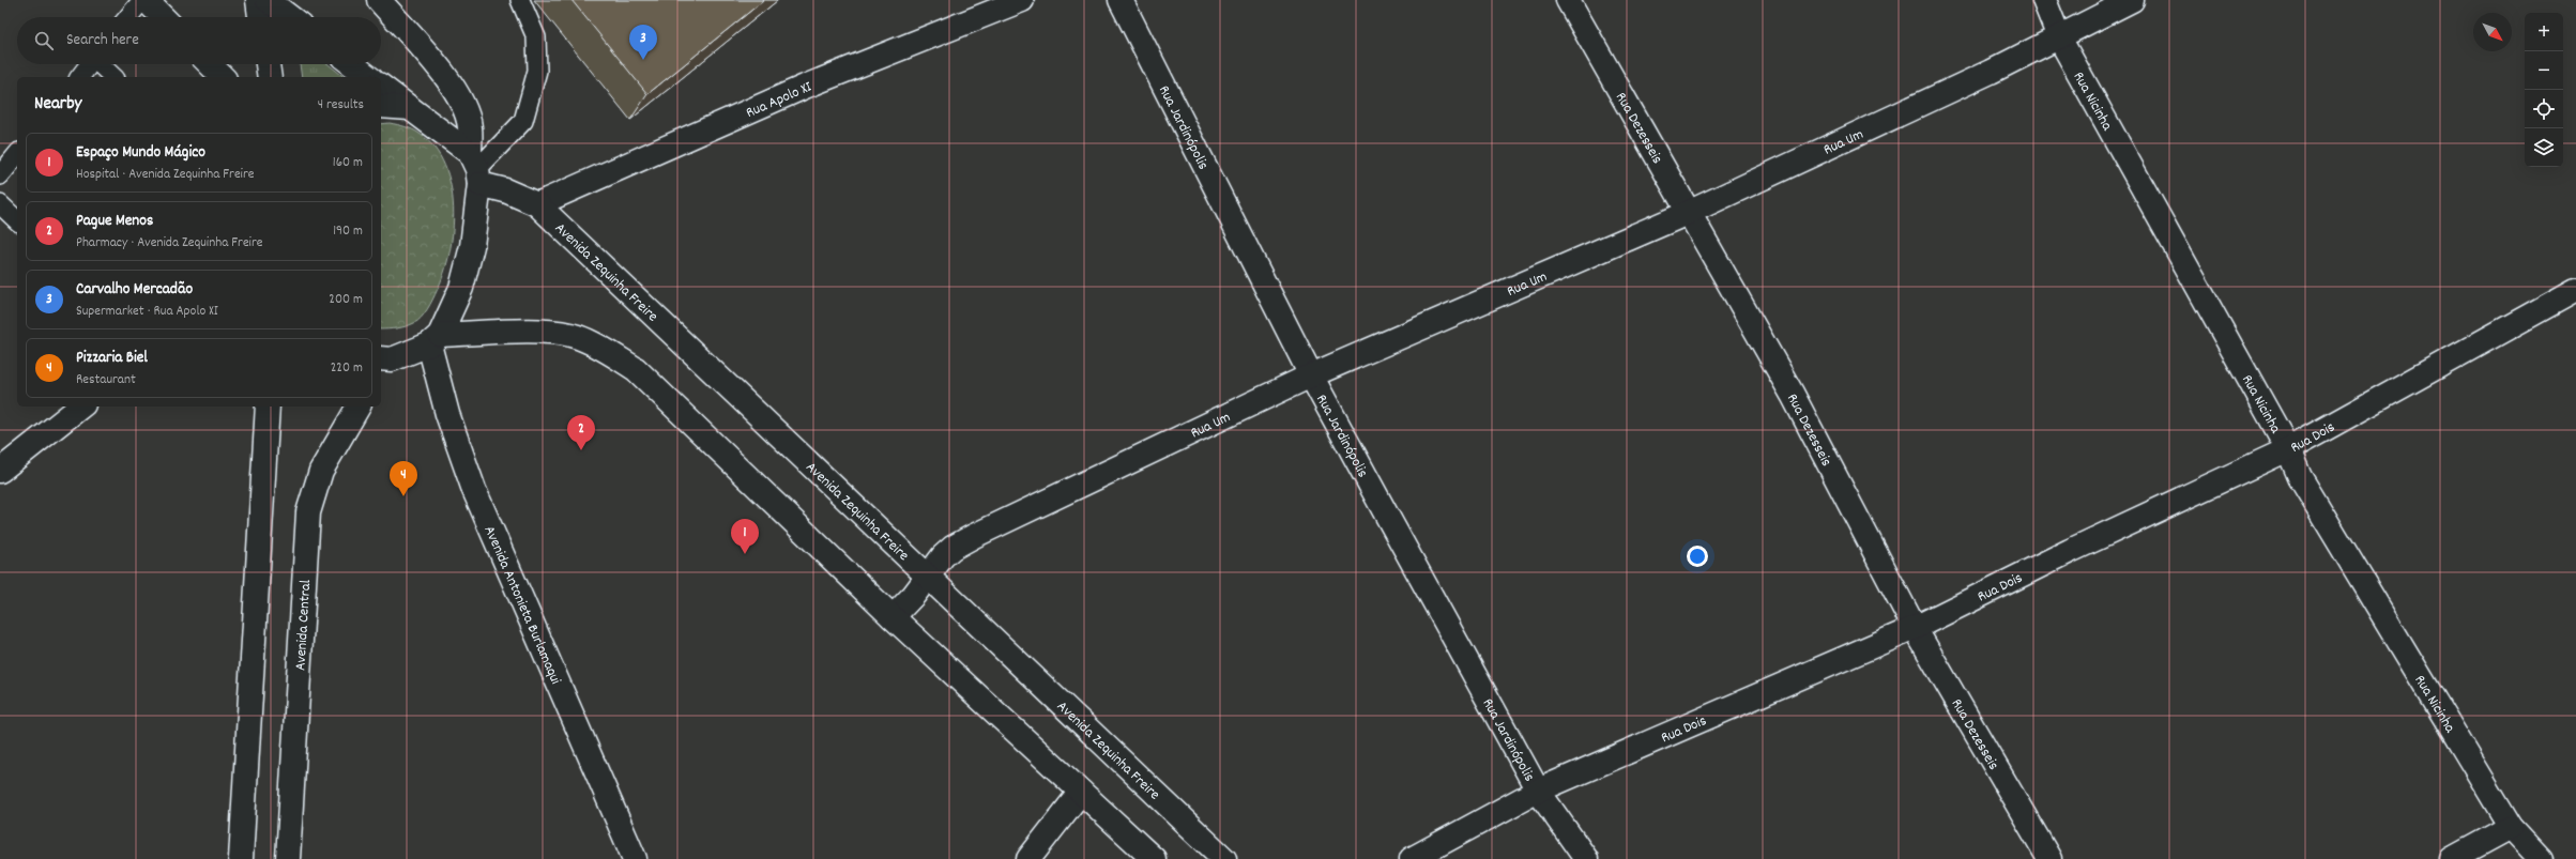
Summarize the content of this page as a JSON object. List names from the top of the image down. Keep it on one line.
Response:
{"streets":{"street":["Rua Apolo XI","Rua Nicinha","Rua Jardinópolis","Rua Dezesseis","Rua Um","Avenida Zequinha Freire","Rua Dois","Avenida Antonieta Burlamaqui","Avenida Central"]},"crossings":[["Rua Apolo XI","Avenida Zequinha Freire"],["Rua Nicinha","Rua Um"],["Rua Nicinha","Rua Dois"],["Rua Jardinópolis","Rua Um"],["Rua Jardinópolis","Rua Dois"],["Rua Dezesseis","Rua Um"],["Rua Dezesseis","Rua Dois"],["Rua Um","Avenida Zequinha Freire"]],"north":"bottom right","page":{"map_buttons":["+","−"],"search":"Search here","pins":["3","2","4","1"],"heading":["Nearby","4 results"],"list":[{"mark":"1","name":"Espaço Mundo Mágico","note":"Hospital · Avenida Zequinha Freire","value":"160 m"},{"mark":"2","name":"Pague Menos","note":"Pharmacy · Avenida Zequinha Freire","value":"190 m"},{"mark":"3","name":"Carvalho Mercadão","note":"Supermarket · Rua Apolo XI","value":"200 m"},{"mark":"4","name":"Pizzaria Biel","note":"Restaurant","value":"220 m"}]}}
